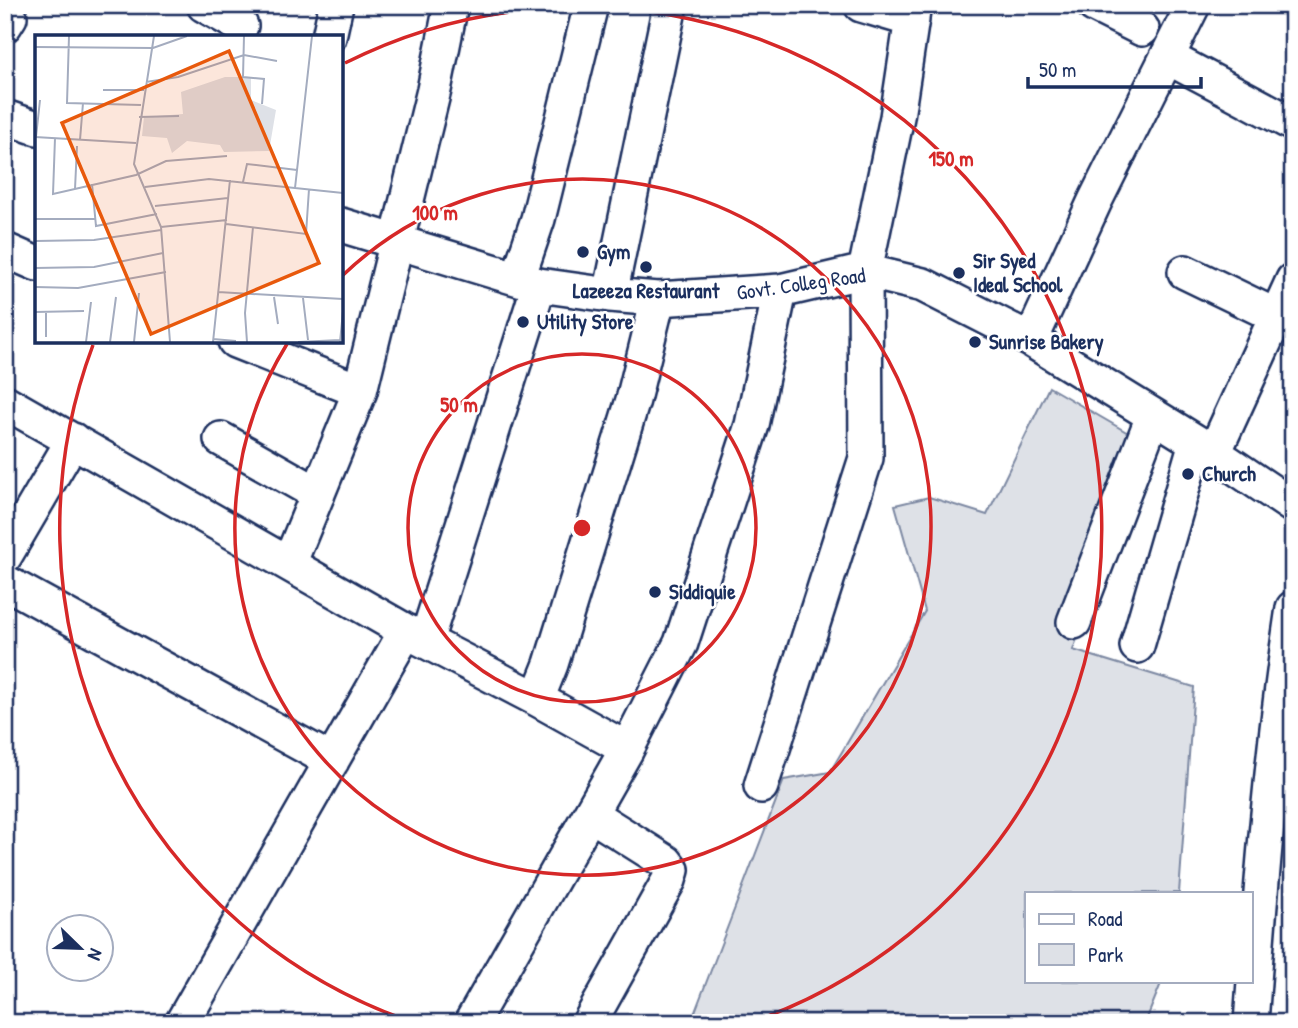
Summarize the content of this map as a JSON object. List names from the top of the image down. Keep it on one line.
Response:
{"streets":{"street":["Govt. Colleg Road"]},"places":["Gym","Lazeeza Restaurant","Sir Syed Ideal School","Utility Store","Sunrise Bakery","Church","Siddiquie"],"legend":["Road","Park"],"scale_bar":"50 m","north":"bottom right","rings":["150 m","100 m","50 m"]}
